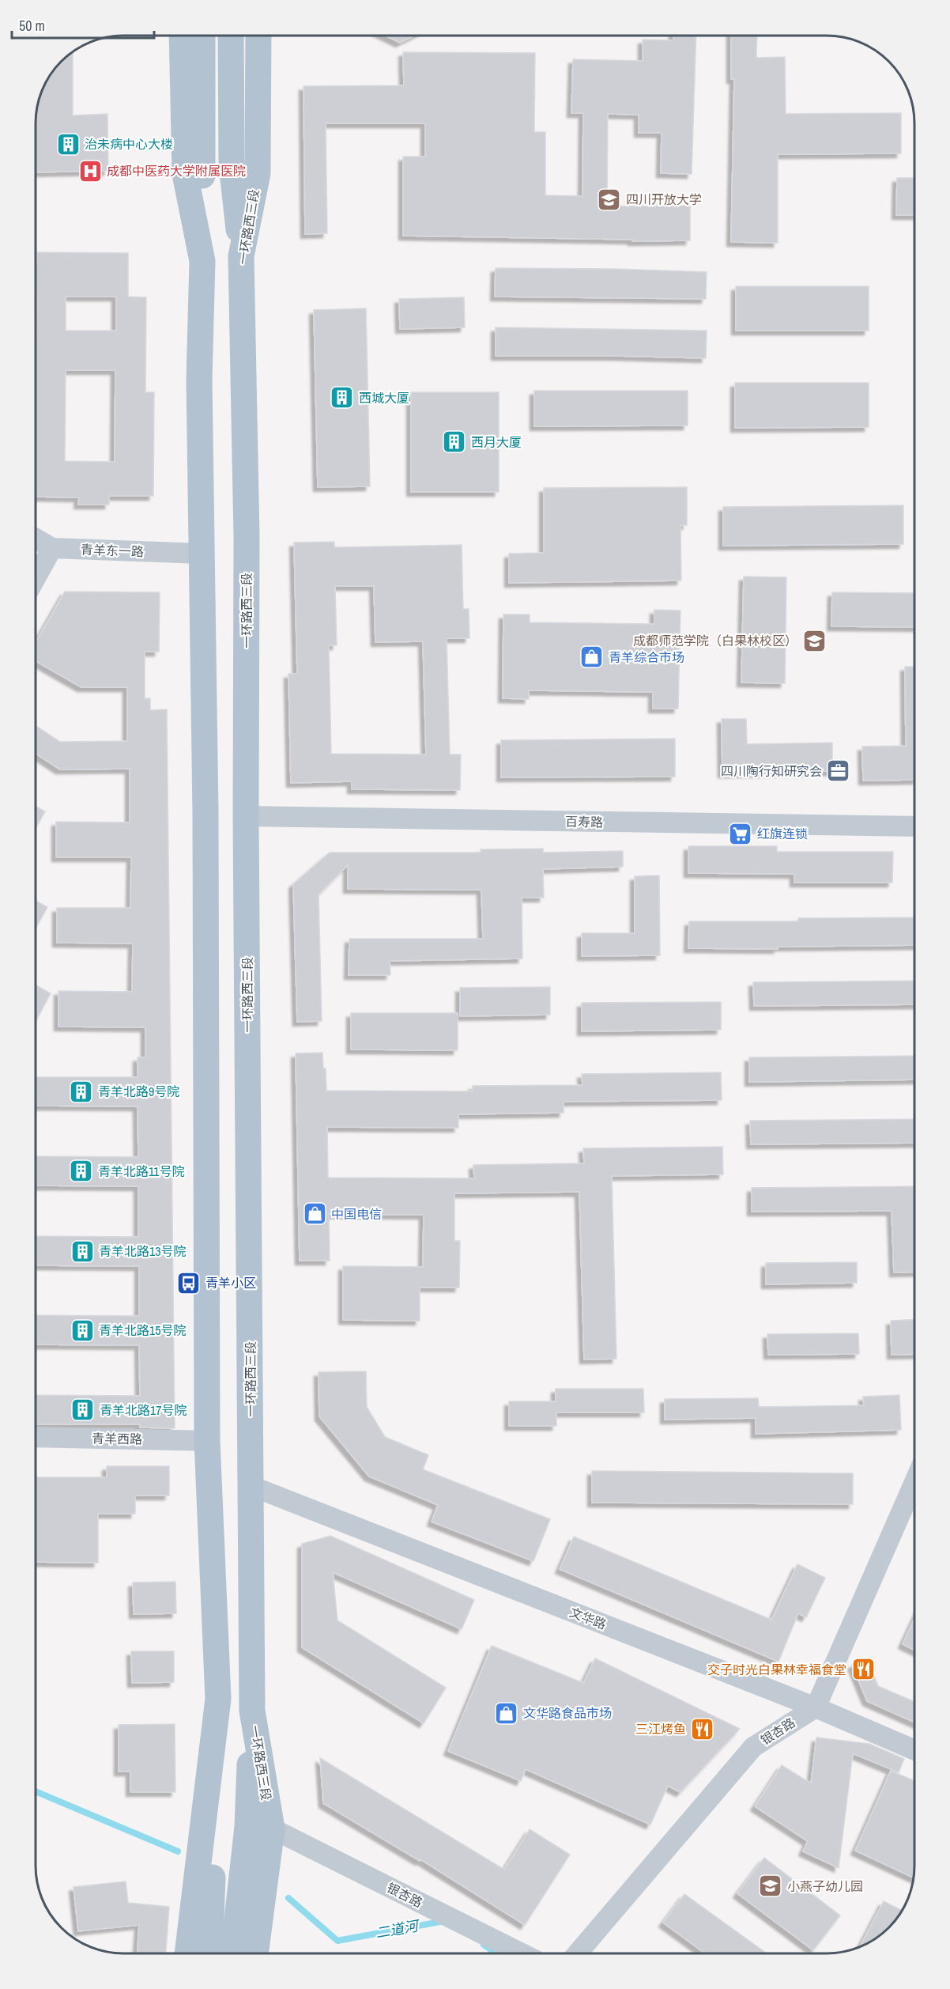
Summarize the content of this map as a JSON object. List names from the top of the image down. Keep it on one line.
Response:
{"streets":{"main road":["一环路西三段"],"street":["青羊东一路","百寿路","青羊西路","文华路","银杏路"]},"crossings":[["一环路西三段","百寿路"],["一环路西三段","文华路"],["一环路西三段","银杏路"],["文华路","银杏路"]],"water":["二道河"],"places":{"building":["治未病中心大楼","西城大厦","西月大厦","青羊北路9号院","青羊北路11号院","青羊北路13号院","青羊北路15号院","青羊北路17号院"],"hospital":["成都中医药大学附属医院"],"school or university":["四川开放大学","成都师范学院（白果林校区）","小燕子幼儿园"],"shop":["青羊综合市场","中国电信","文华路食品市场"],"office":["四川陶行知研究会"],"supermarket":["红旗连锁"],"bus stop":["青羊小区"],"restaurant":["交子时光白果林幸福食堂","三江烤鱼"]},"scale_bar":"50 m"}
